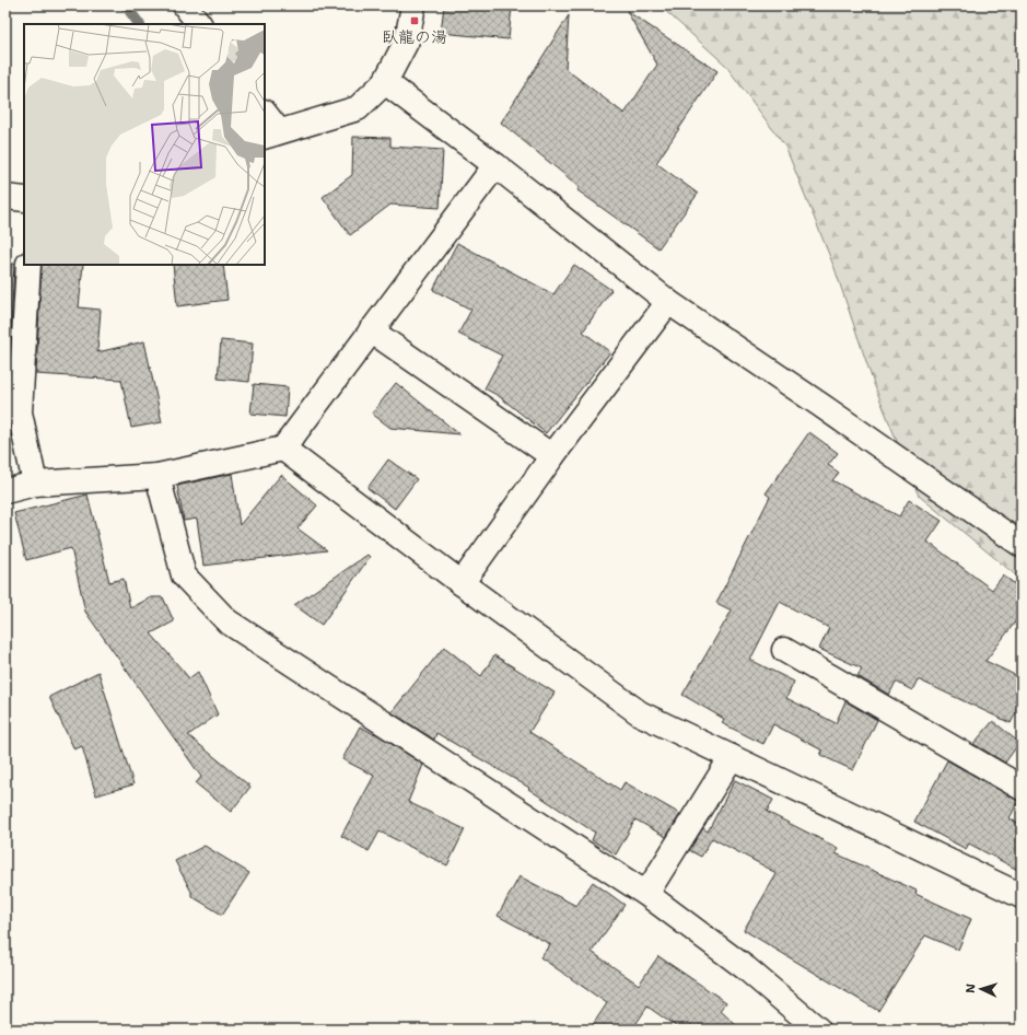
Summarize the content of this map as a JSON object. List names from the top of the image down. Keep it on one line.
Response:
{"places":{"transit":["臥龍の湯"]},"north":"left"}
